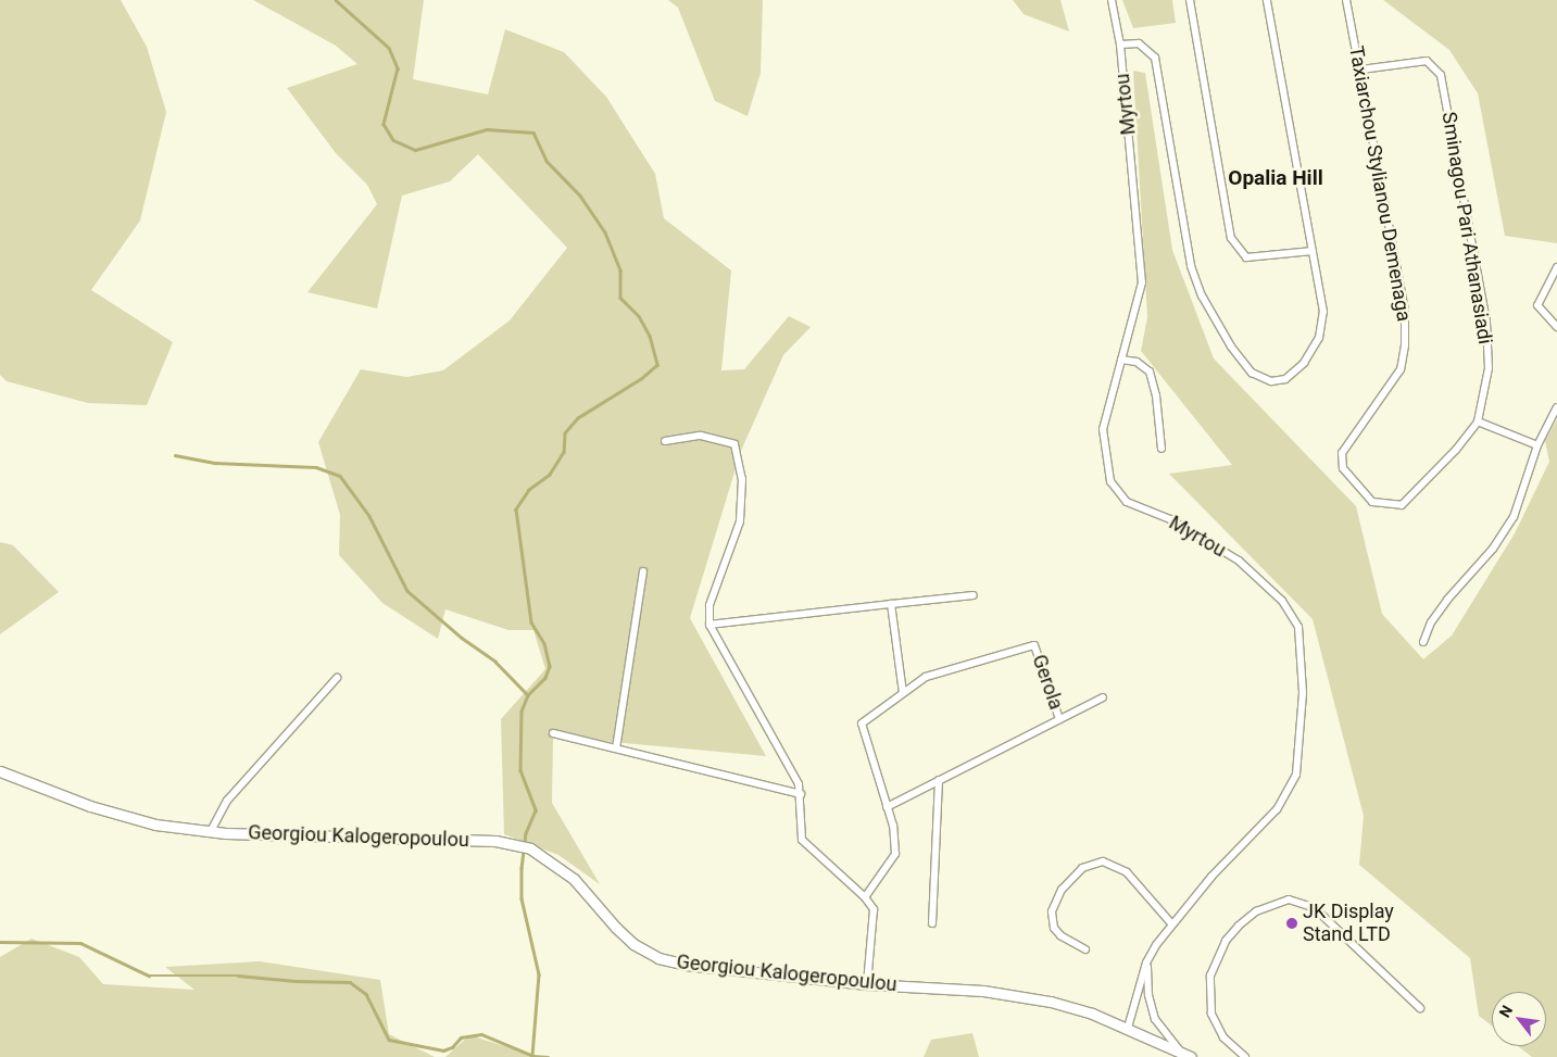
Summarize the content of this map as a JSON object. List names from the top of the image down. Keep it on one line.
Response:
{"streets":{"street":["Myrtou","Taxiarchou Stylianou Demenaga","Sminagou Pari Athanasiadi","Gerola","Georgiou Kalogeropoulou"]},"crossings":[["Myrtou","Georgiou Kalogeropoulou"],["Taxiarchou Stylianou Demenaga","Sminagou Pari Athanasiadi"]],"districts":["Opalia Hill"],"places":["JK Display Stand LTD"],"north":"top left"}
